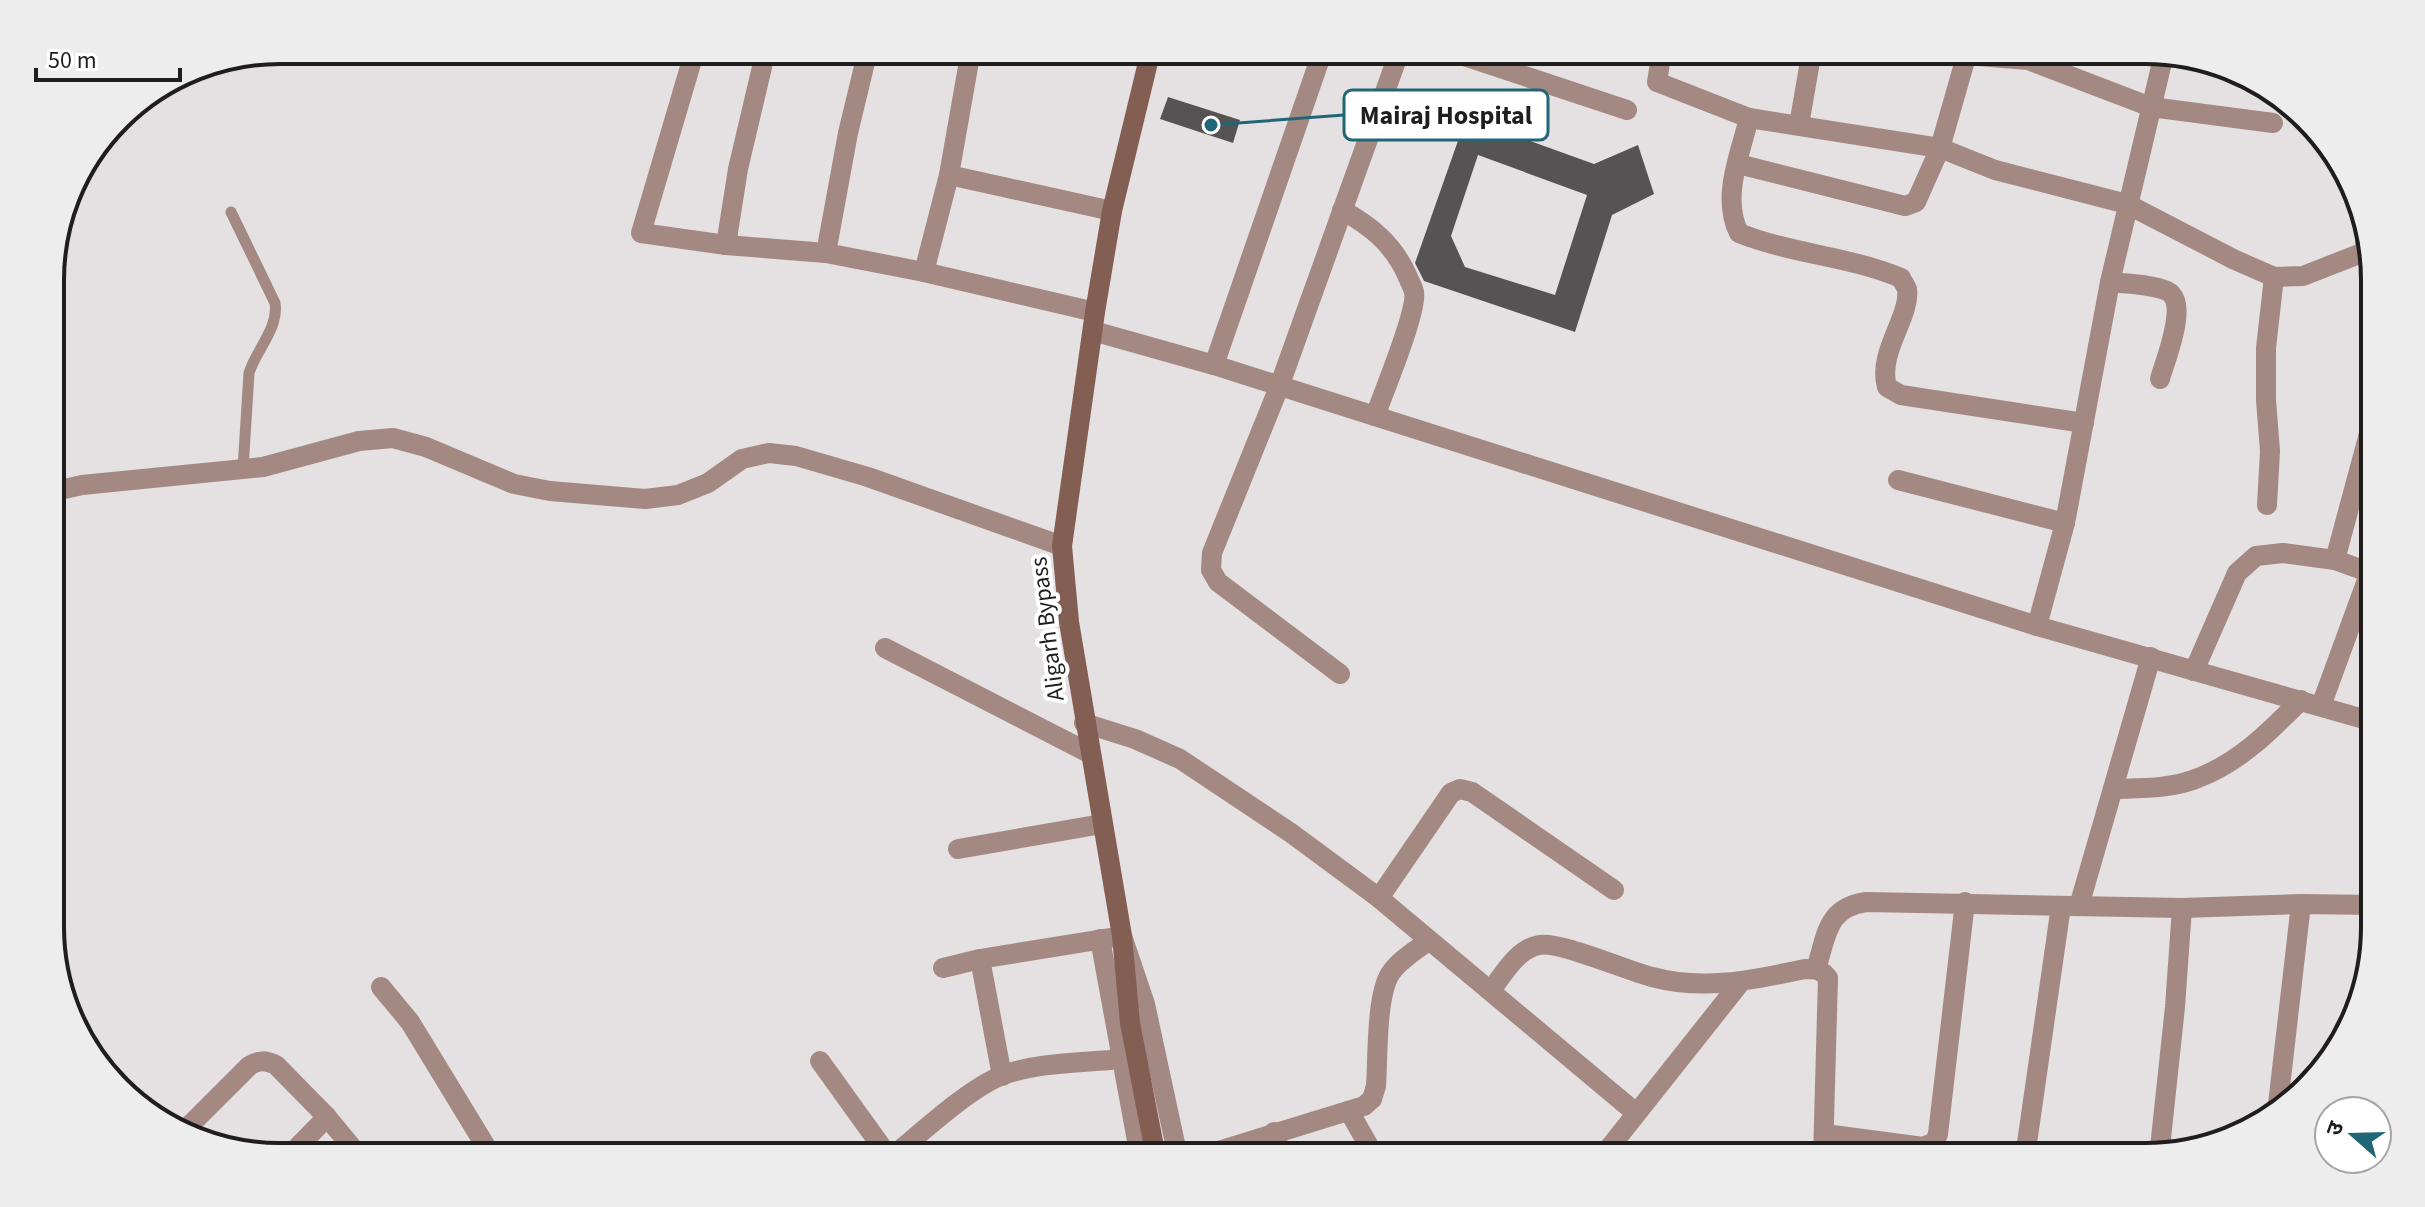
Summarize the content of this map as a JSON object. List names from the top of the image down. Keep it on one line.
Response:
{"streets":{"main road":["Aligarh Bypass"]},"places":["Mairaj Hospital"],"scale_bar":"50 m","north":"left"}
